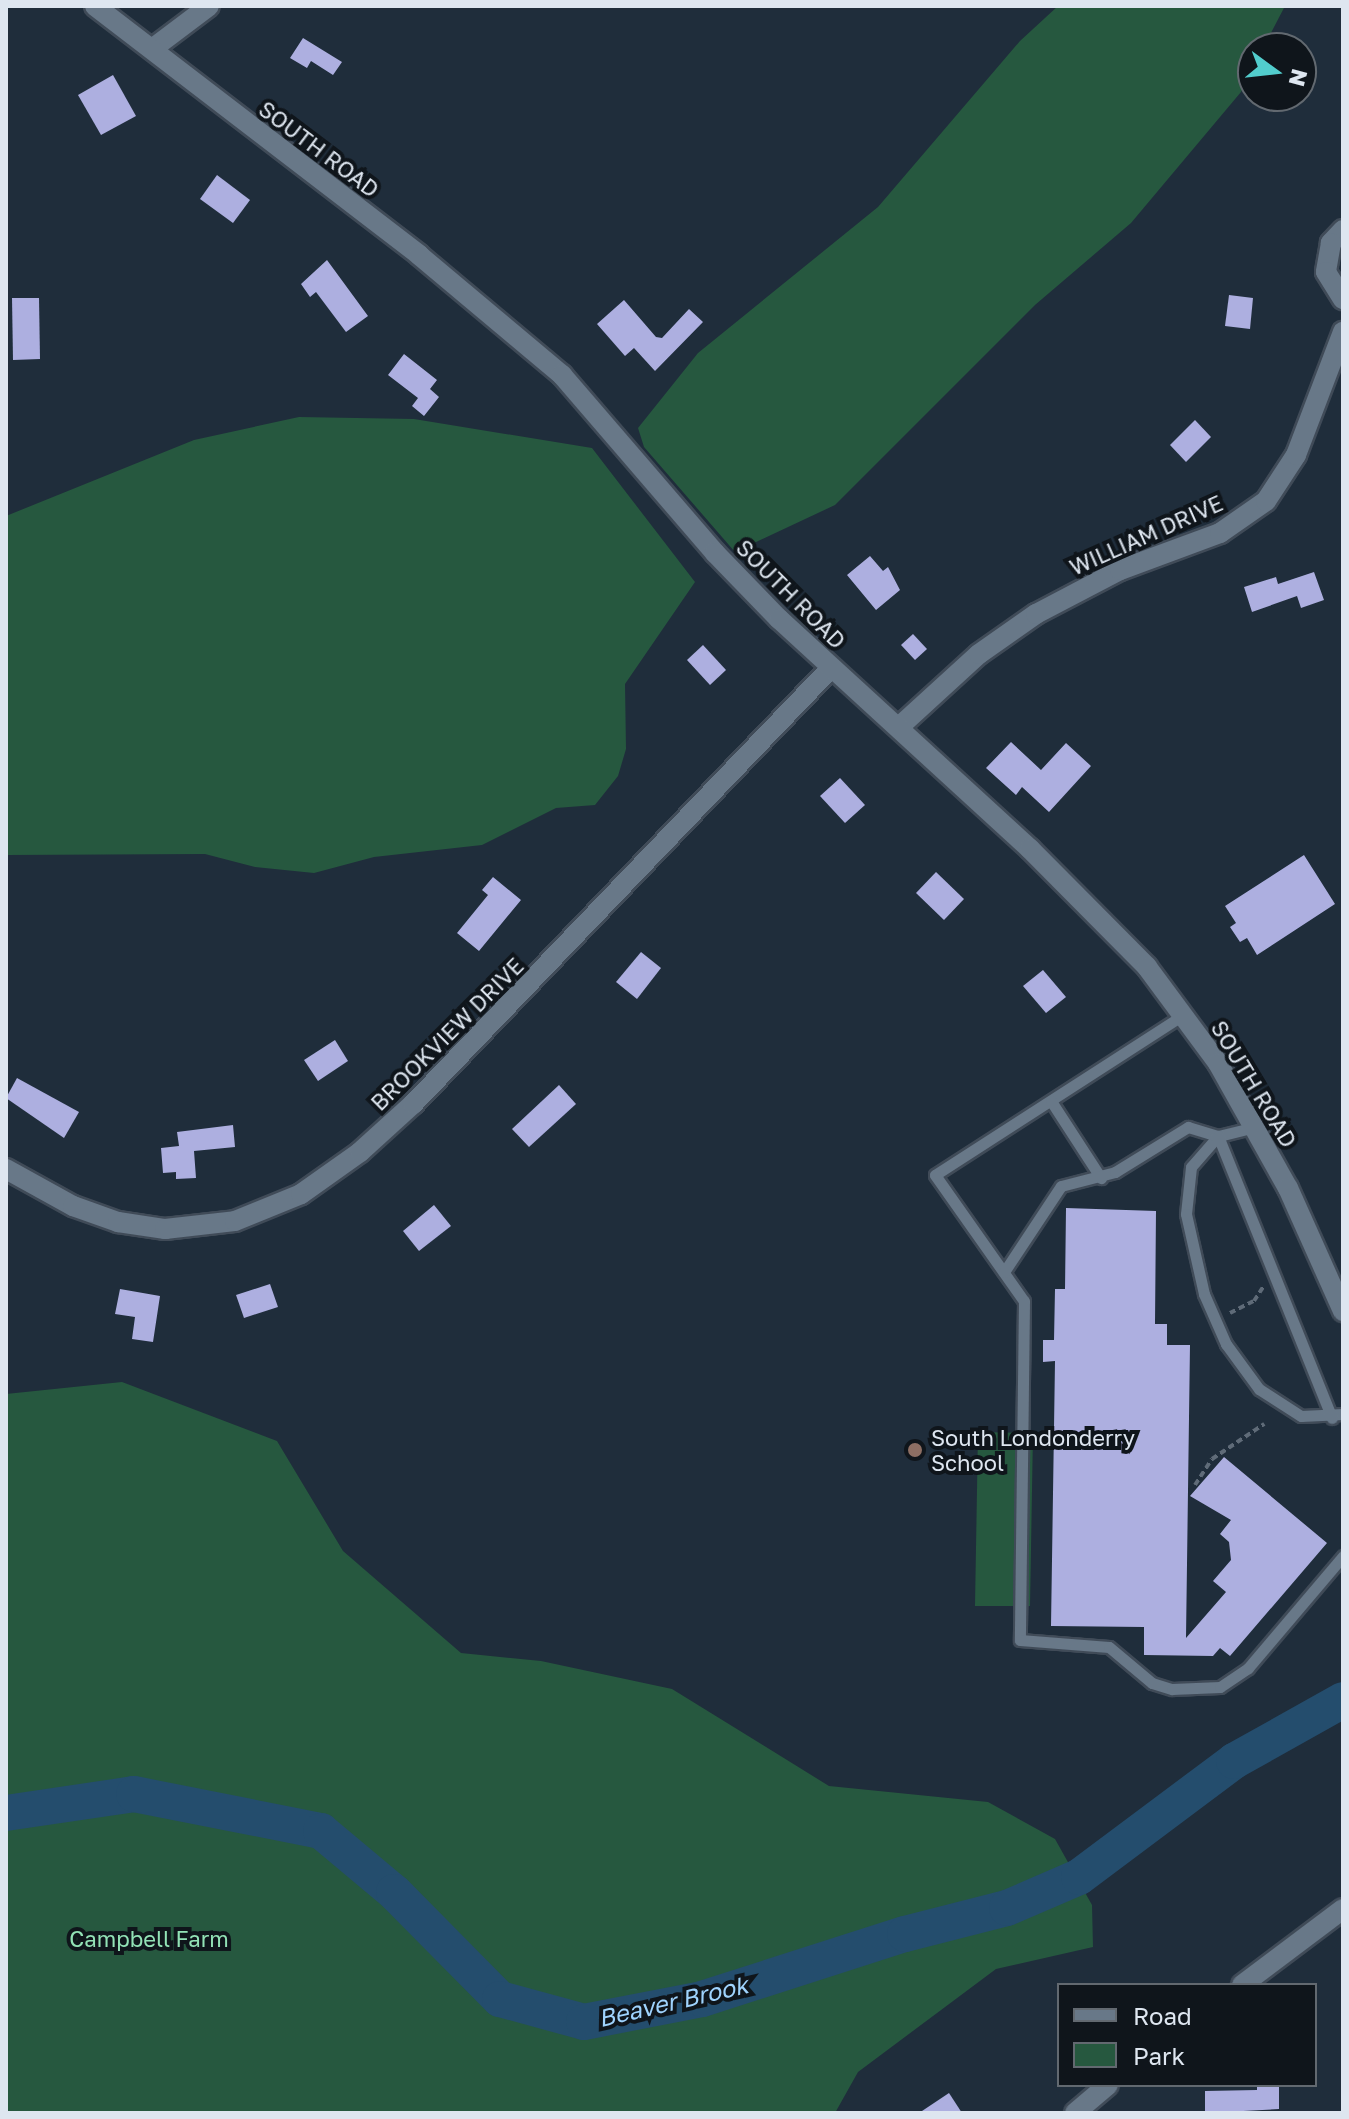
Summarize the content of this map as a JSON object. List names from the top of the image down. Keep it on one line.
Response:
{"streets":{"street":["SOUTH ROAD","WILLIAM DRIVE","BROOKVIEW DRIVE"]},"crossings":[["SOUTH ROAD","WILLIAM DRIVE"],["SOUTH ROAD","BROOKVIEW DRIVE"]],"water":["Beaver Brook"],"parks":["Campbell Farm"],"places":["South Londonderry School"],"legend":["Road","Park"],"north":"right"}
